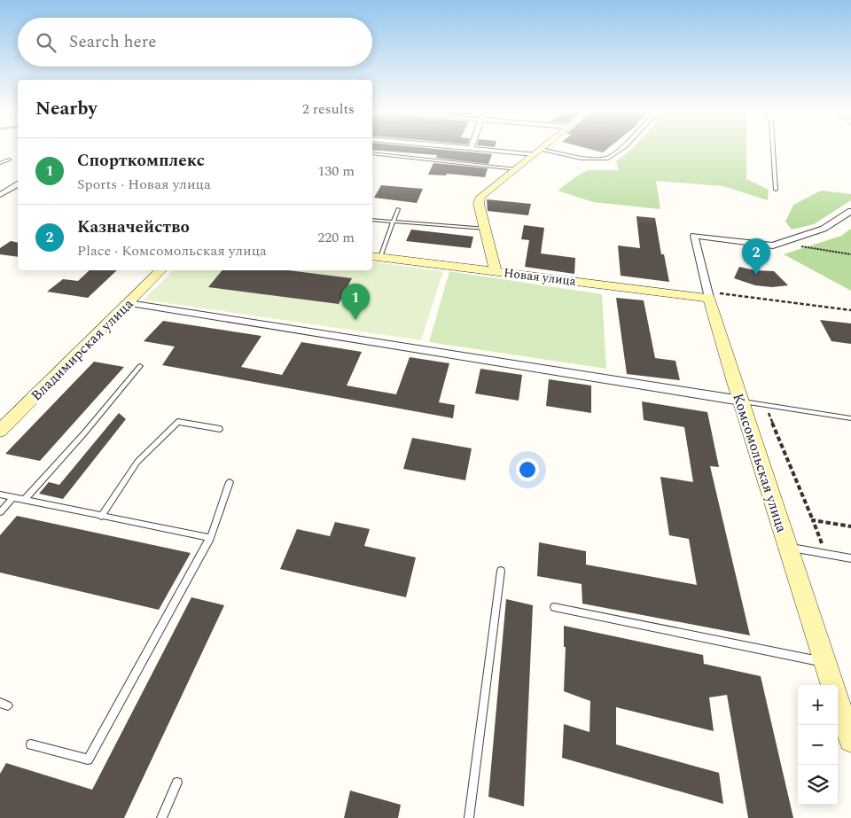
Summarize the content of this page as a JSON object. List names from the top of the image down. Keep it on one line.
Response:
{"streets":{"street":["Новая улица","Владимирская улица","Комсомольская улица"]},"crossings":[["Новая улица","Комсомольская улица"]],"page":{"search":"Search here","heading":["Nearby","2 results"],"list":[{"mark":"1","name":"Спорткомплекс","note":"Sports · Новая улица","value":"130 m"},{"mark":"2","name":"Казначейство","note":"Place · Комсомольская улица","value":"220 m"}],"pins":["2","1"],"map_buttons":["+","−"]}}
